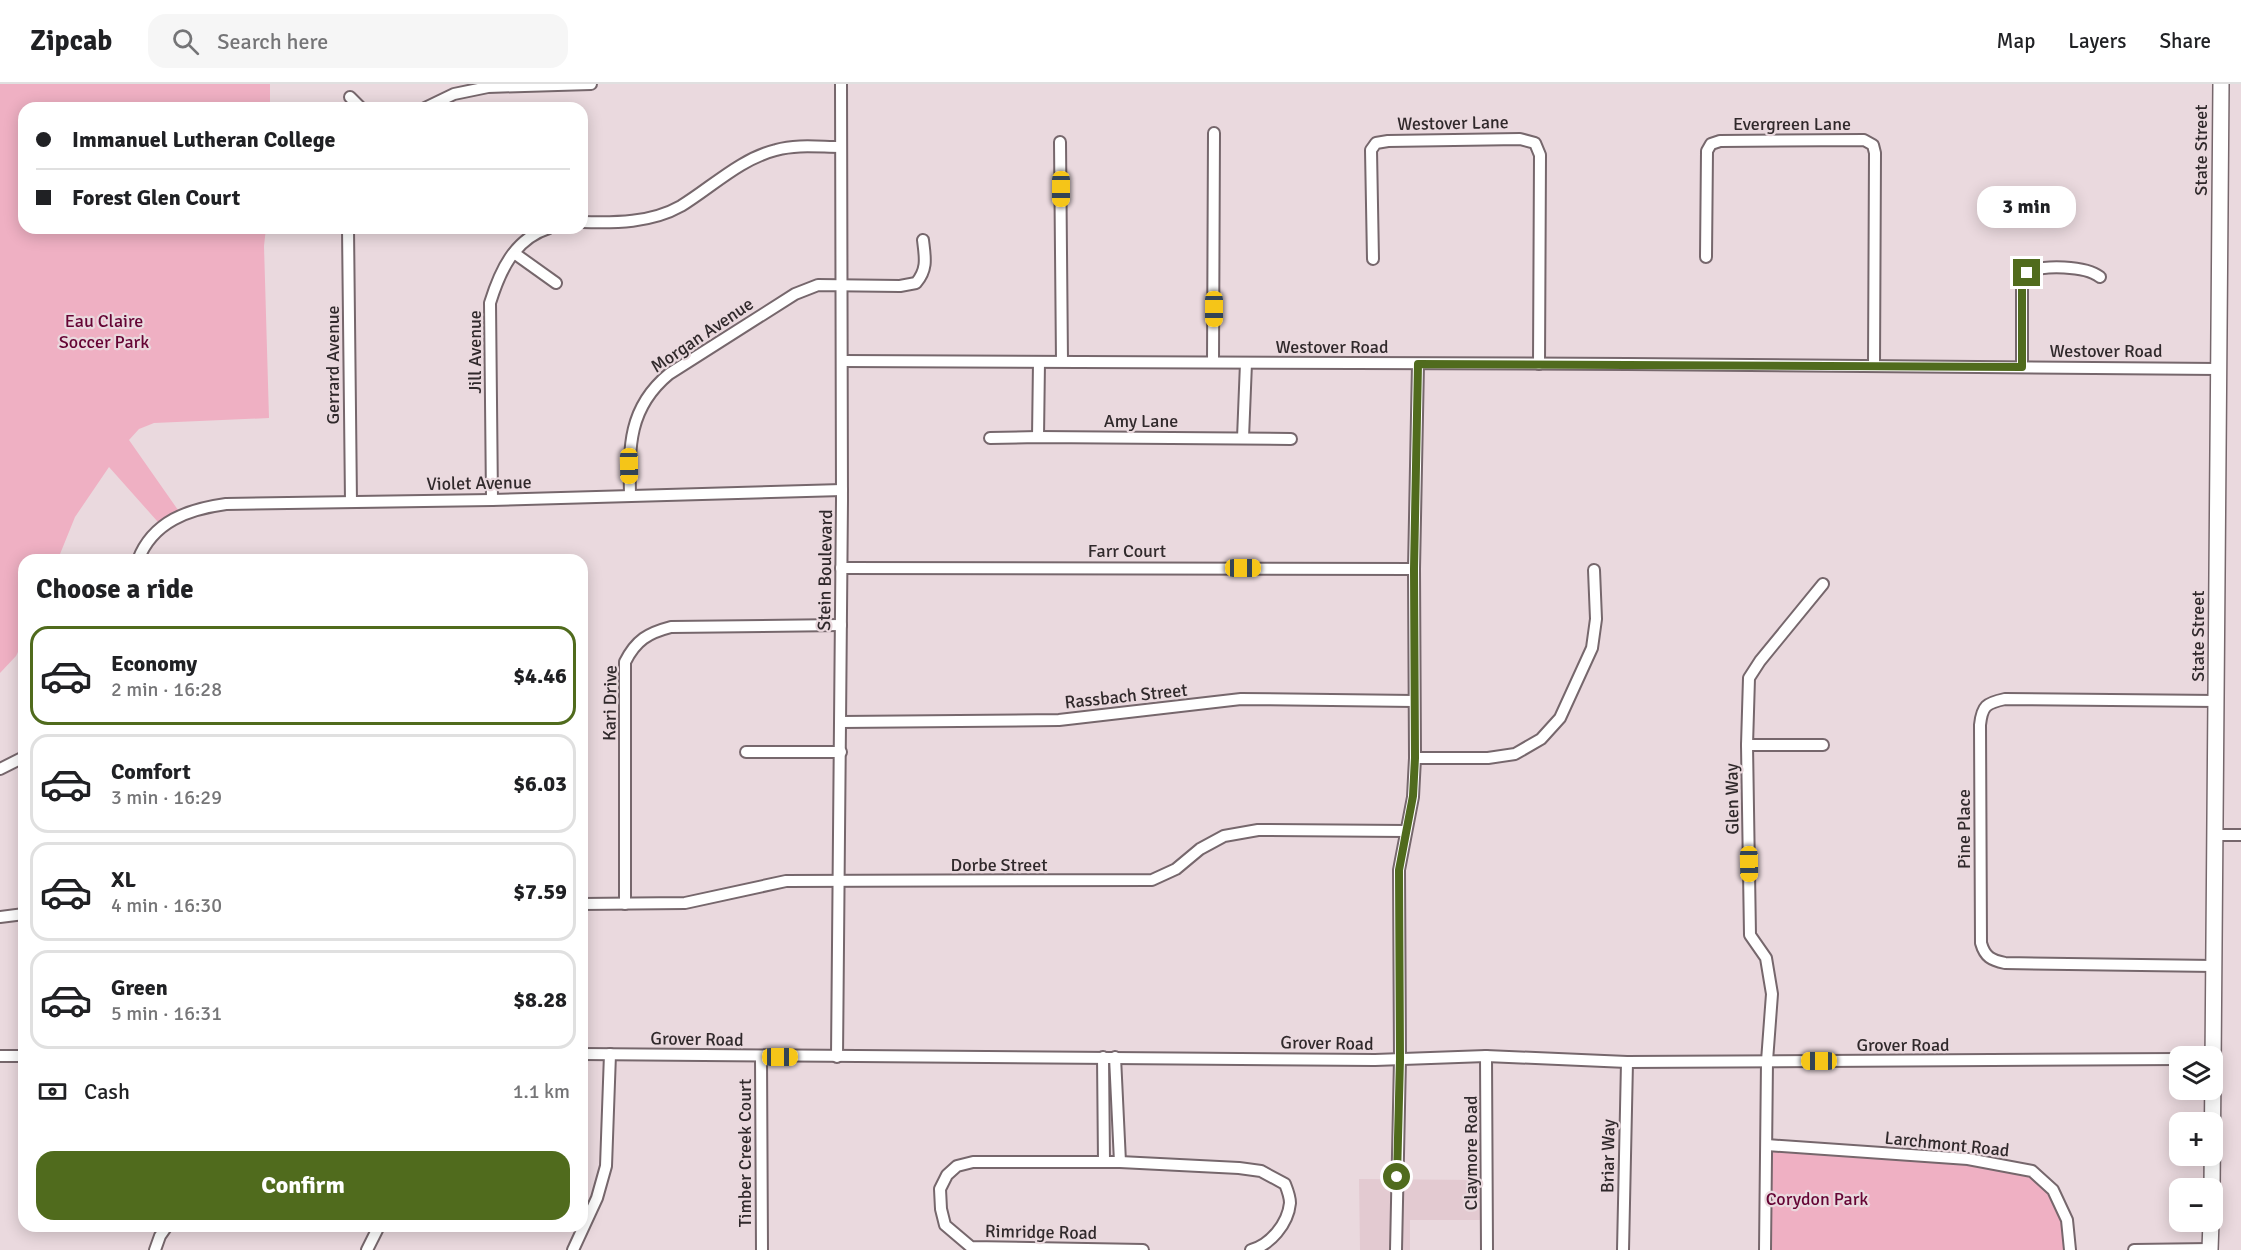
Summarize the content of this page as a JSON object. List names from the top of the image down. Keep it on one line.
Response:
{"streets":{"main road":["State Street"],"street":["Westover Lane","Evergreen Lane","Morgan Avenue","Westover Road","Jill Avenue","Gerrard Avenue","Amy Lane","Violet Avenue","Farr Court","Stein Boulevard","Rassbach Street","Kari Drive","Glen Way","Pine Place","Dorbe Street","Grover Road","Larchmont Road","Timber Creek Court","Claymore Road","Briar Way","Rimridge Road"]},"crossings":[["Westover Lane","Westover Road"],["Evergreen Lane","Westover Road"],["State Street","Westover Road"],["State Street","Pine Place"],["Morgan Avenue","Violet Avenue"],["Morgan Avenue","Stein Boulevard"],["Westover Road","Stein Boulevard"],["Jill Avenue","Violet Avenue"],["Gerrard Avenue","Violet Avenue"],["Violet Avenue","Stein Boulevard"],["Farr Court","Stein Boulevard"],["Stein Boulevard","Rassbach Street"],["Stein Boulevard","Kari Drive"],["Stein Boulevard","Dorbe Street"],["Stein Boulevard","Grover Road"],["Kari Drive","Dorbe Street"],["Glen Way","Grover Road"],["Glen Way","Larchmont Road"],["Grover Road","Timber Creek Court"],["Grover Road","Claymore Road"],["Grover Road","Briar Way"]],"parks":["Eau Claire Soccer Park","Corydon Park"],"page":{"header":"Zipcab","search":"Search here","nav":["Map","Layers","Share"],"banner":["Immanuel Lutheran College","Forest Glen Court"],"bubble":"3 min","heading":"Choose a ride","list":[{"name":"Economy","note":"2 min · 16:28","value":"$4.46"},{"name":"Comfort","note":"3 min · 16:29","value":"$6.03"},{"name":"XL","note":"4 min · 16:30","value":"$7.59"},{"name":"Green","note":"5 min · 16:31","value":"$8.28"}],"map_buttons":["+","−"],"pay":["Cash","1.1 km"],"buttons":"Confirm"}}
